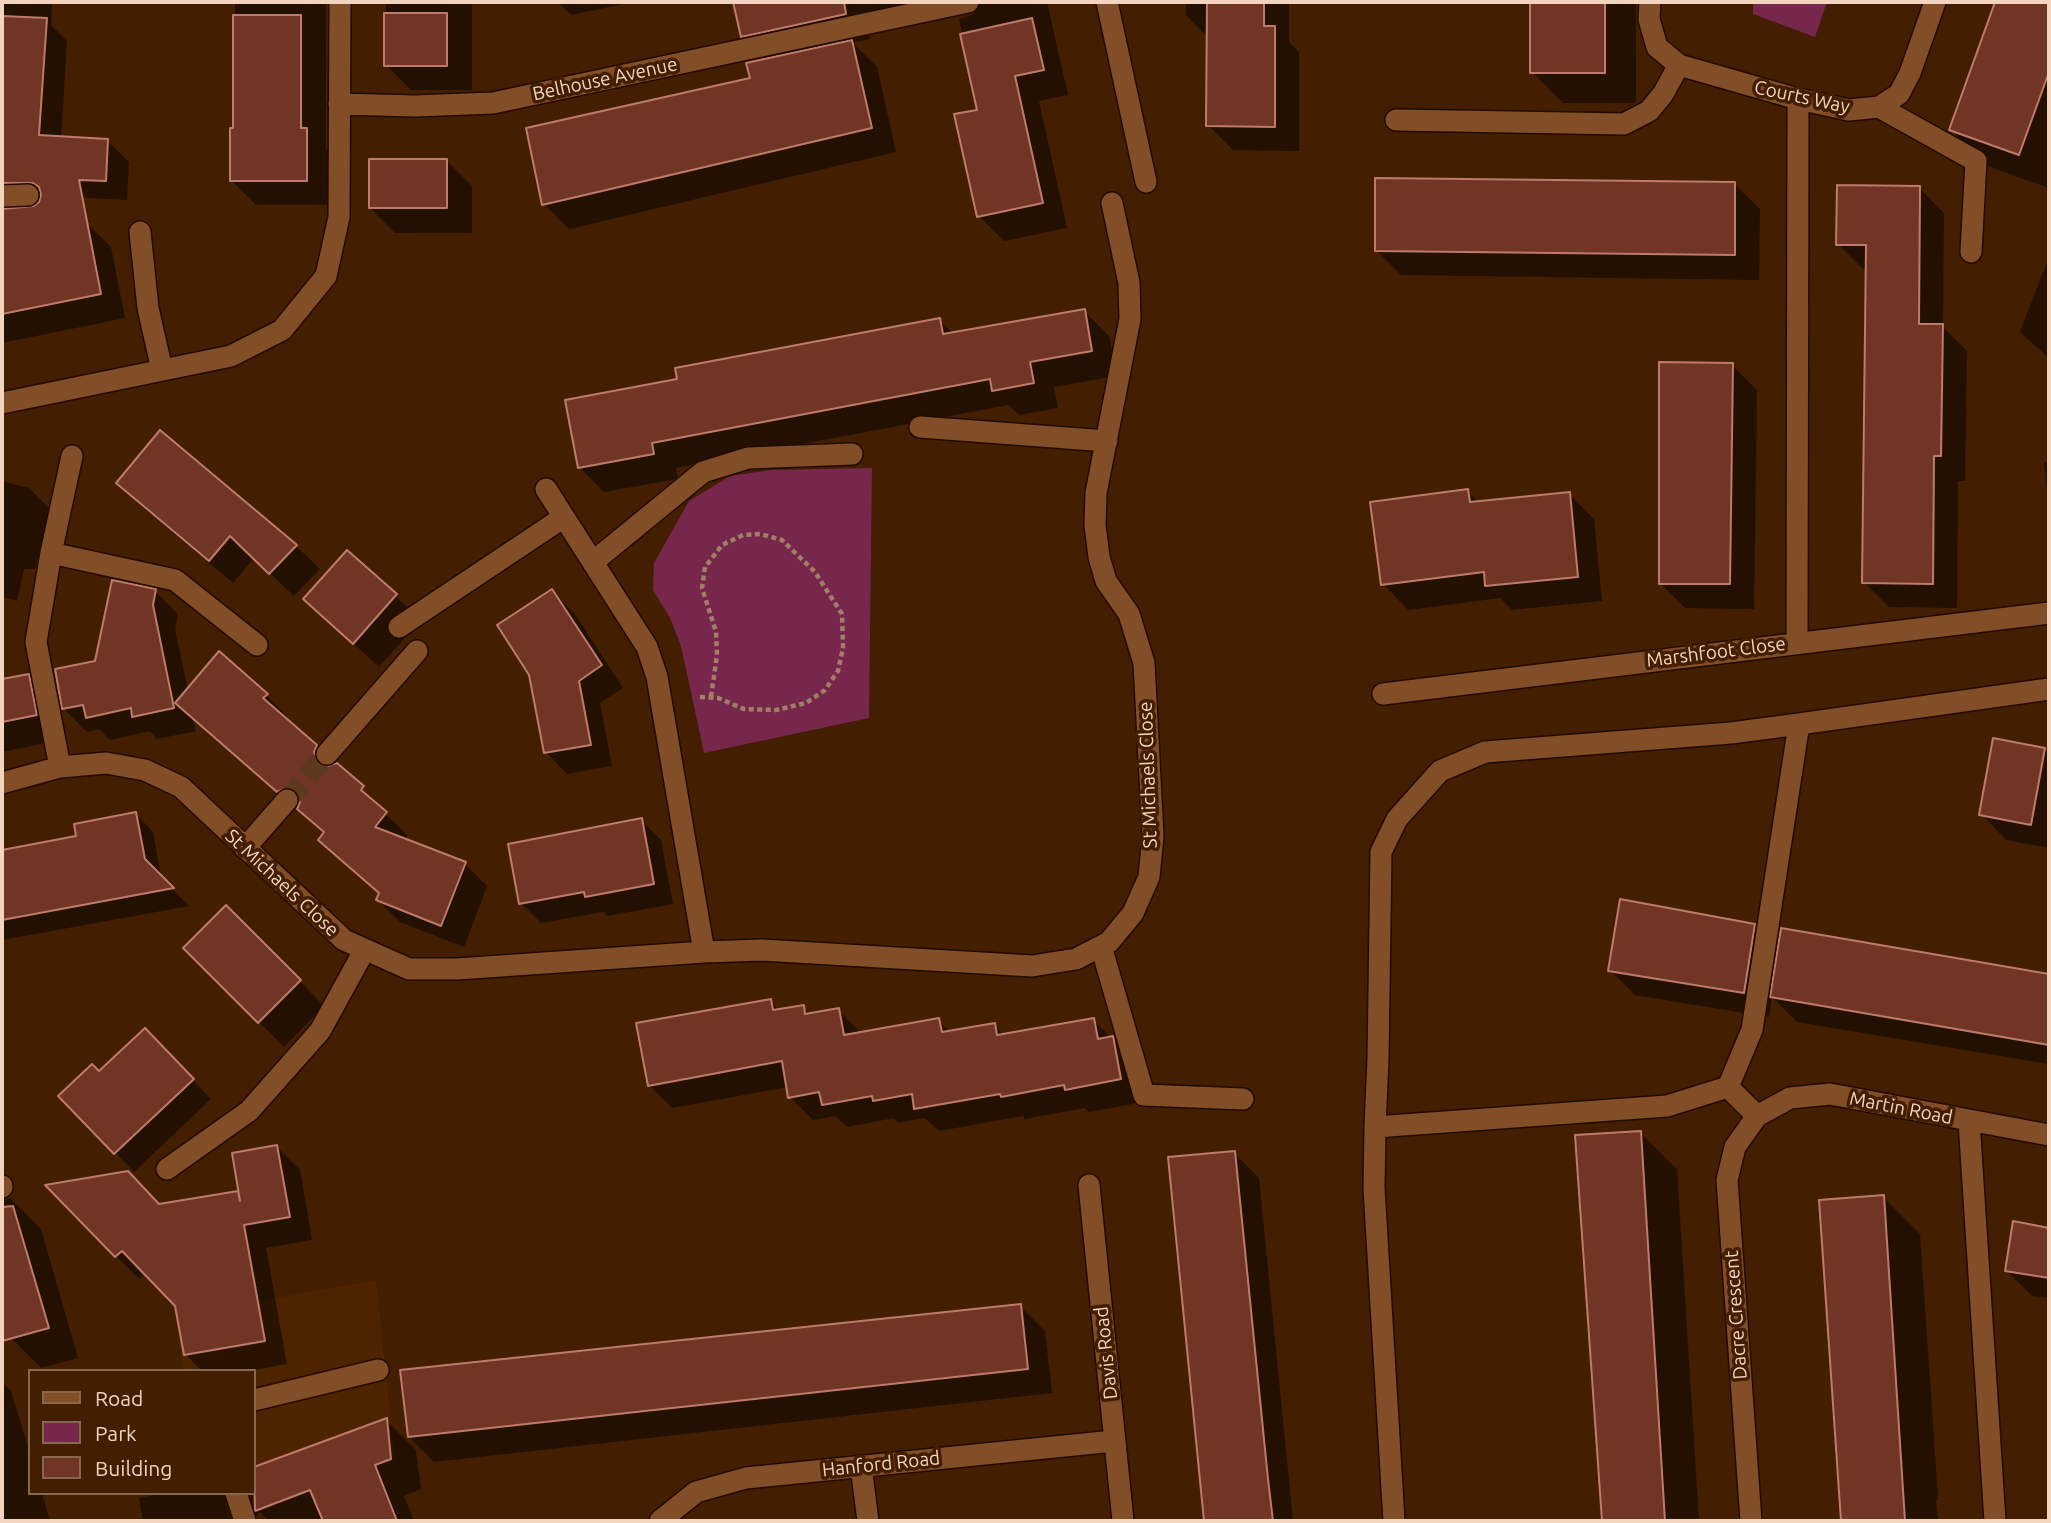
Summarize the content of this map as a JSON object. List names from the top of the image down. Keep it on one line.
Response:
{"streets":{"street":["Belhouse Avenue","Courts Way","Marshfoot Close","St Michaels Close","Martin Road","Dacre Crescent","Davis Road","Hanford Road"]},"crossings":[["Martin Road","Dacre Crescent"],["Davis Road","Hanford Road"]],"legend":["Road","Park","Building"]}
